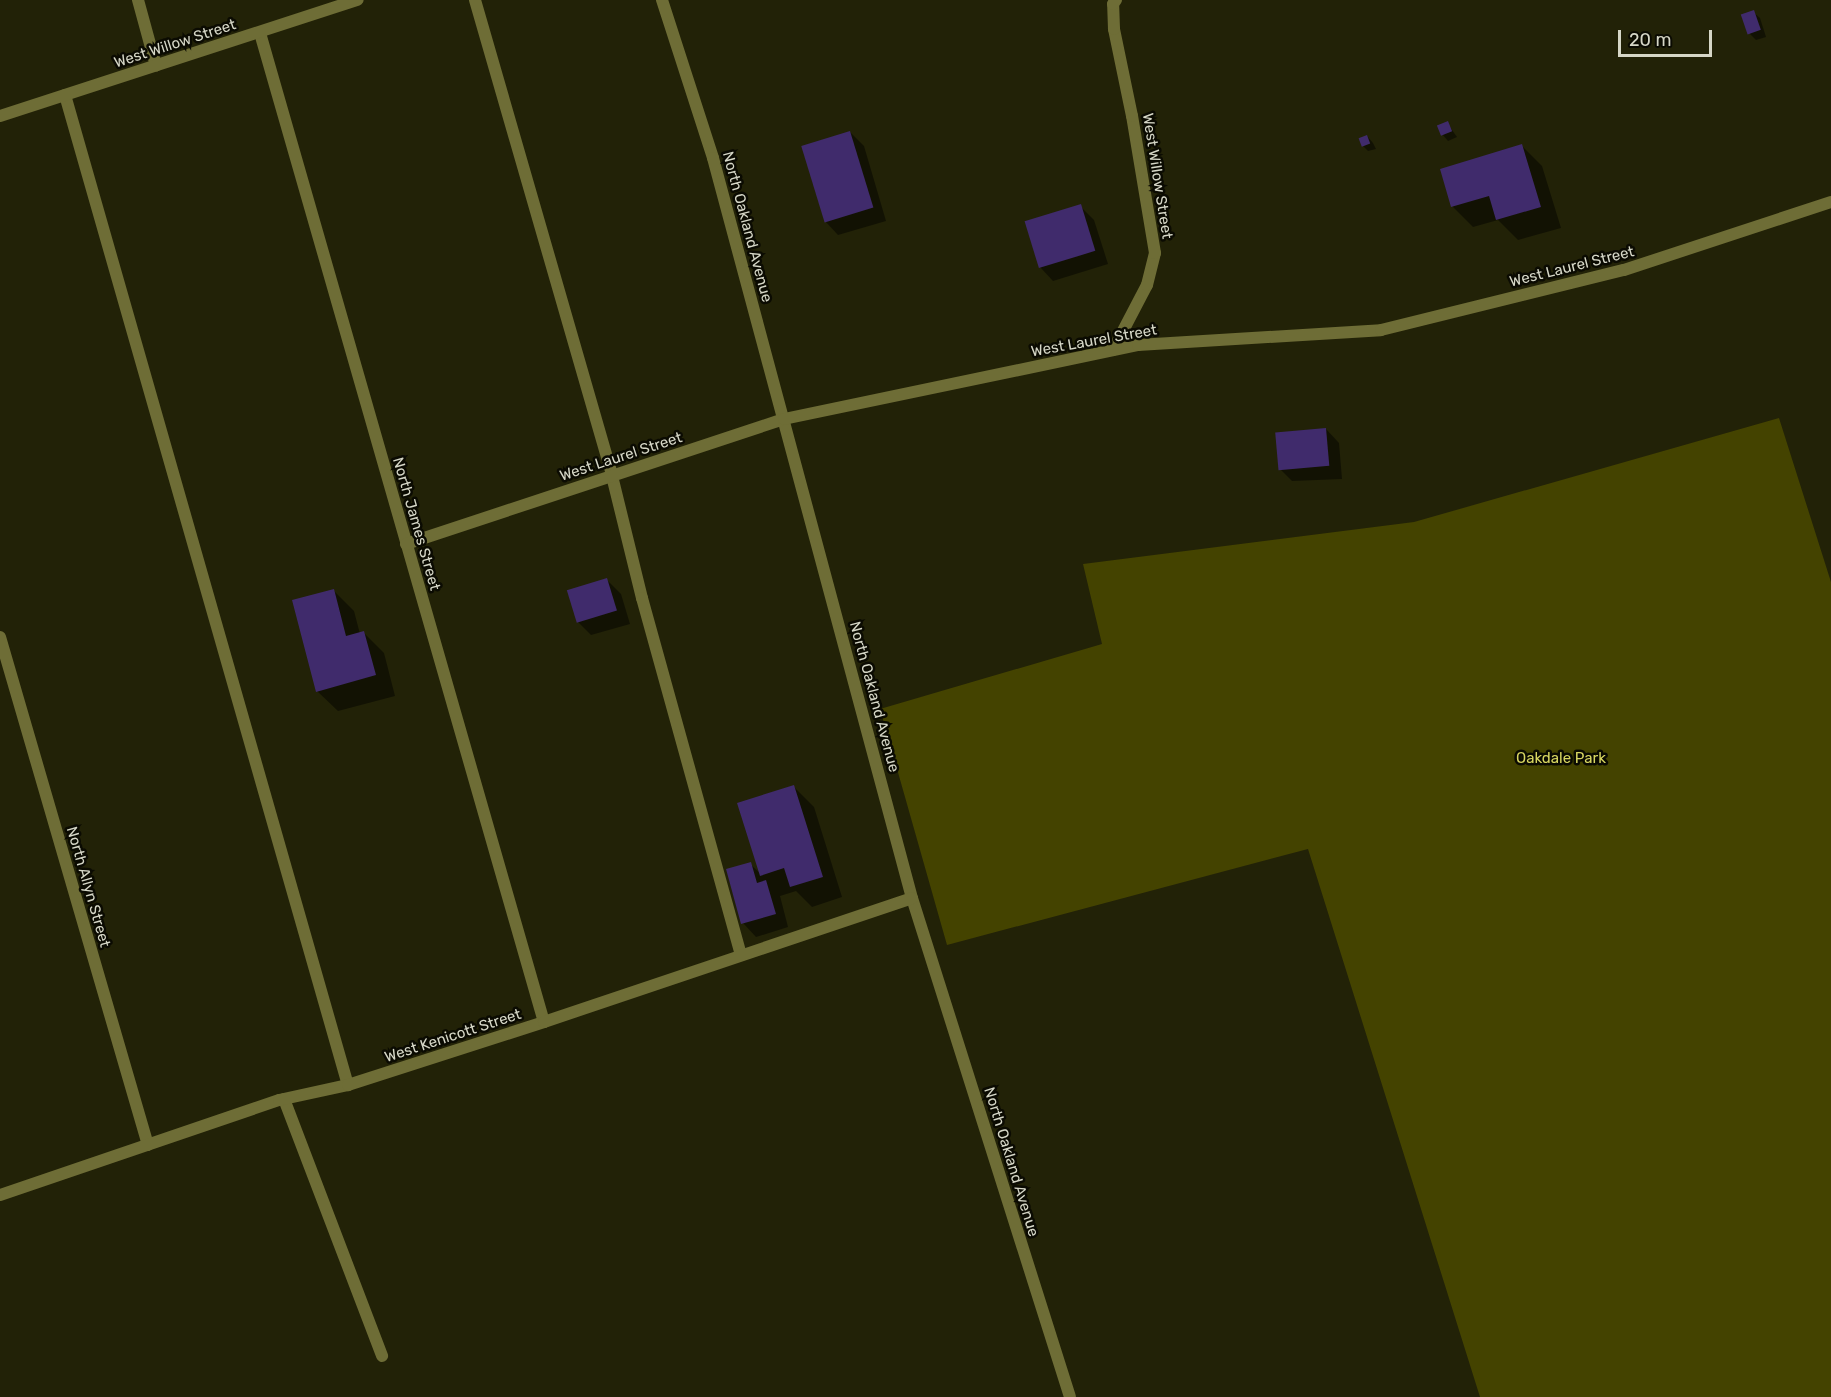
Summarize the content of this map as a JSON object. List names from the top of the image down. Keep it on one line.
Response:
{"streets":{"street":["West Willow Street","North Oakland Avenue","West Laurel Street","North James Street","North Allyn Street","West Kenicott Street"]},"crossings":[["West Willow Street","West Laurel Street"],["West Willow Street","North James Street"],["North Oakland Avenue","West Laurel Street"],["North Oakland Avenue","West Kenicott Street"],["West Laurel Street","North James Street"],["North James Street","West Kenicott Street"],["North Allyn Street","West Kenicott Street"]],"parks":["Oakdale Park"],"scale_bar":"20 m"}
